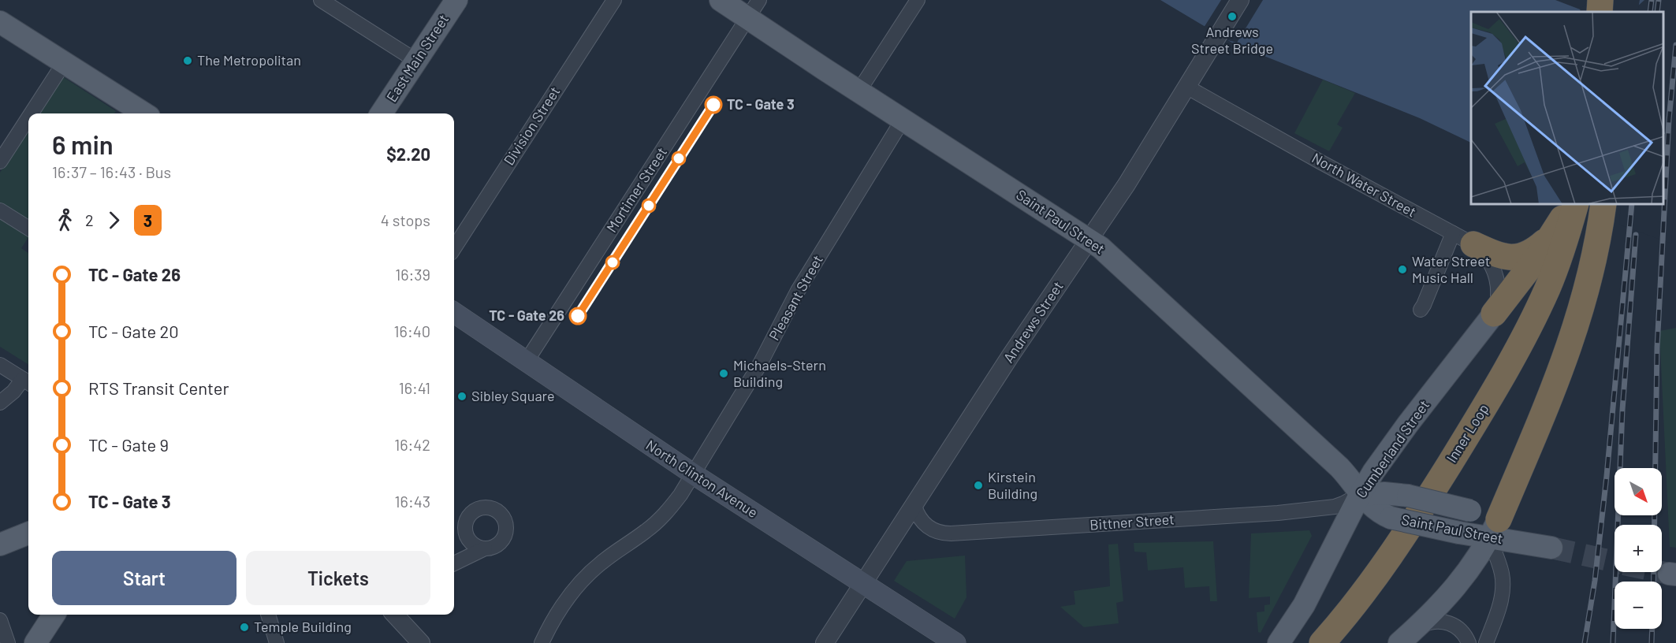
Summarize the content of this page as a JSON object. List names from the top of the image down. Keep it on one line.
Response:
{"streets":{"highway":["Inner Loop"],"main road":["East Main Street","Saint Paul Street","Cumberland Street","North Clinton Avenue"],"street":["Division Street","North Water Street","Mortimer Street","Pleasant Street","Andrews Street","Bittner Street"]},"crossings":[["North Water Street","Andrews Street"],["North Water Street","Cumberland Street"],["Mortimer Street","Saint Paul Street"],["Mortimer Street","North Clinton Avenue"],["Saint Paul Street","Pleasant Street"],["Saint Paul Street","Andrews Street"],["Saint Paul Street","Cumberland Street"],["Saint Paul Street","Bittner Street"],["Pleasant Street","North Clinton Avenue"],["Andrews Street","North Clinton Avenue"],["Andrews Street","Bittner Street"],["Cumberland Street","Bittner Street"]],"places":["Andrews Street Bridge","The Metropolitan","TC - Gate 3","Water Street Music Hall","TC - Gate 26","Michaels-Stern Building","Sibley Square","Kirstein Building","Temple Building"],"lines":["bus line 3"],"north":"bottom right","page":{"heading":["6 min","16:37 – 16:43 · Bus","$2.20"],"legs":["2","3","4 stops"],"list":[{"name":"TC - Gate 26","value":"16:39"},{"name":"TC - Gate 20","value":"16:40"},{"name":"RTS Transit Center","value":"16:41"},{"name":"TC - Gate 9","value":"16:42"},{"name":"TC - Gate 3","value":"16:43"}],"map_buttons":["+","−"],"buttons":["Start","Tickets"]}}
